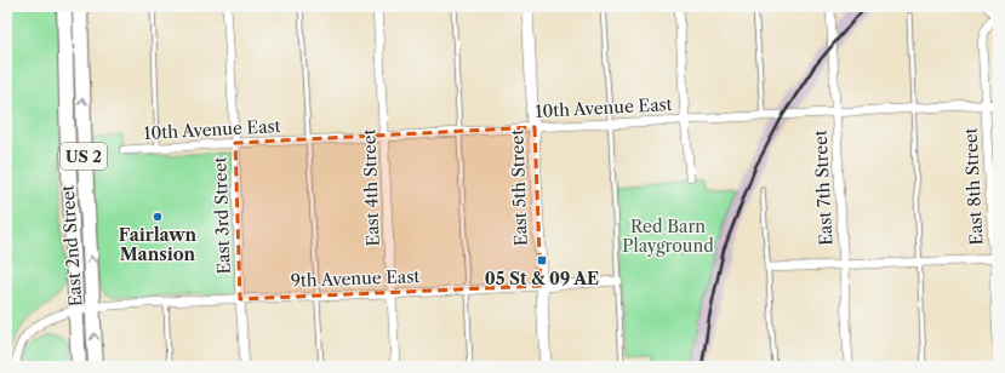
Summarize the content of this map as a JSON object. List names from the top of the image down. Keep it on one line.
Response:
{"streets":{"highway":["US 2","East 2nd Street"],"street":["10th Avenue East","East 8th Street","East 4th Street","East 5th Street","East 7th Street","East 3rd Street","9th Avenue East"]},"crossings":[["10th Avenue East","East 8th Street"],["10th Avenue East","East 4th Street"],["10th Avenue East","East 5th Street"],["10th Avenue East","East 7th Street"],["10th Avenue East","East 3rd Street"],["East 4th Street","9th Avenue East"],["East 5th Street","9th Avenue East"],["East 3rd Street","9th Avenue East"],["East 2nd Street","9th Avenue East"]],"parks":["Red Barn Playground"],"places":{"other":["Fairlawn Mansion"],"transit":["05 St & 09 AE"]}}
